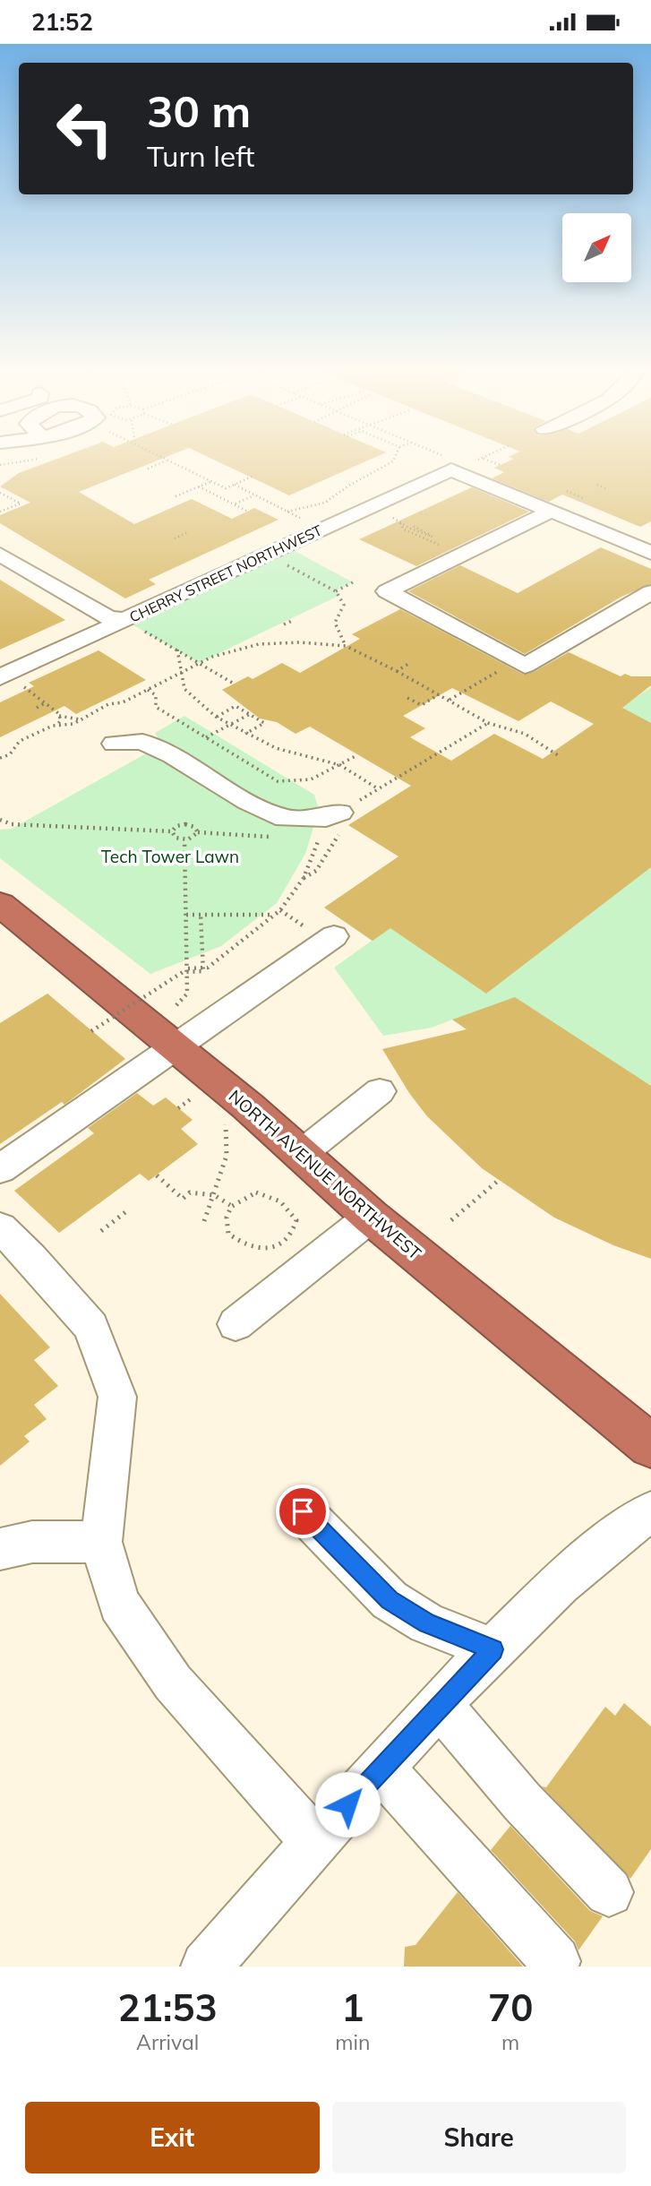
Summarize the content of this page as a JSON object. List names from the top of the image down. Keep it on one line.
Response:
{"streets":{"highway":["NORTH AVENUE NORTHWEST"],"street":["CHERRY STREET NORTHWEST"]},"parks":["Tech Tower Lawn"],"north":"top right","page":{"status":"21:52","turn":["30 m","Turn left"],"eta":["21:53","Arrival","1","min","70","m"],"buttons":["Exit","Share"]}}
